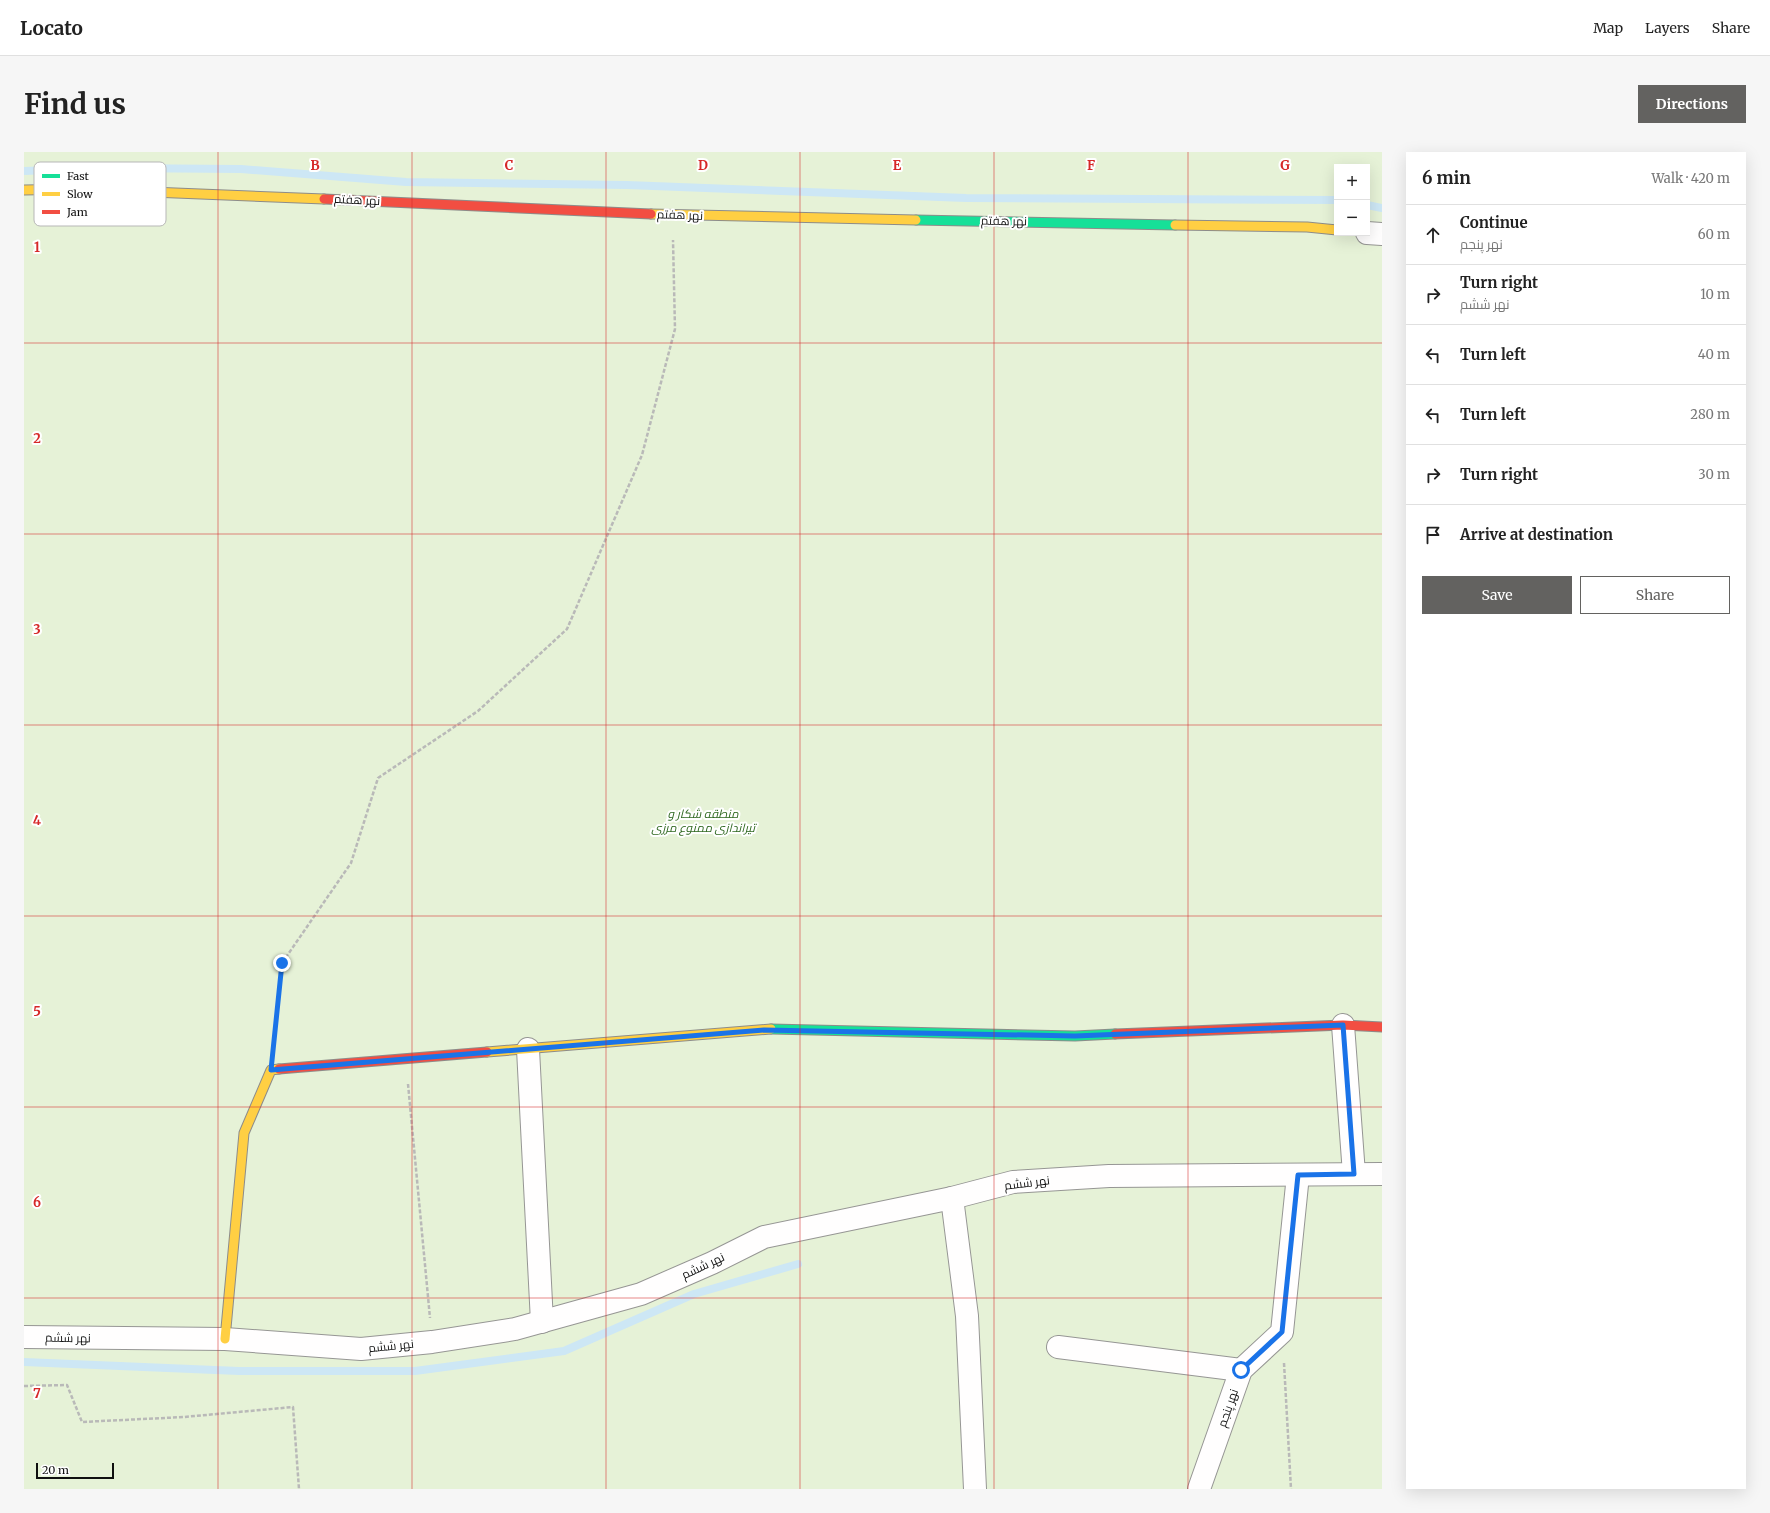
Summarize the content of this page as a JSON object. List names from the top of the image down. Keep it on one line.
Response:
{"streets":{"street":["نهر هفتم","نهر ششم","نهر پنجم"]},"parks":["منطقه شکار و تیراندازی ممنوع مرزی"],"legend":["Fast","Slow","Jam"],"scale_bar":"20 m","page":{"header":"Locato","nav":["Map","Layers","Share"],"buttons":["Directions",["Save","Share"]],"title":"Find us","heading":["6 min","Walk · 420 m"],"map_buttons":["+","−"],"list":[["Continue","نهر پنجم","60 m"],["Turn right","نهر ششم","10 m"],["Turn left","40 m"],["Turn left","280 m"],["Turn right","30 m"],"Arrive at destination"],"scale":"20 m"},"grid":{"columns":["B","C","D","E","F","G"],"rows":["1","2","3","4","5","6","7"]}}
